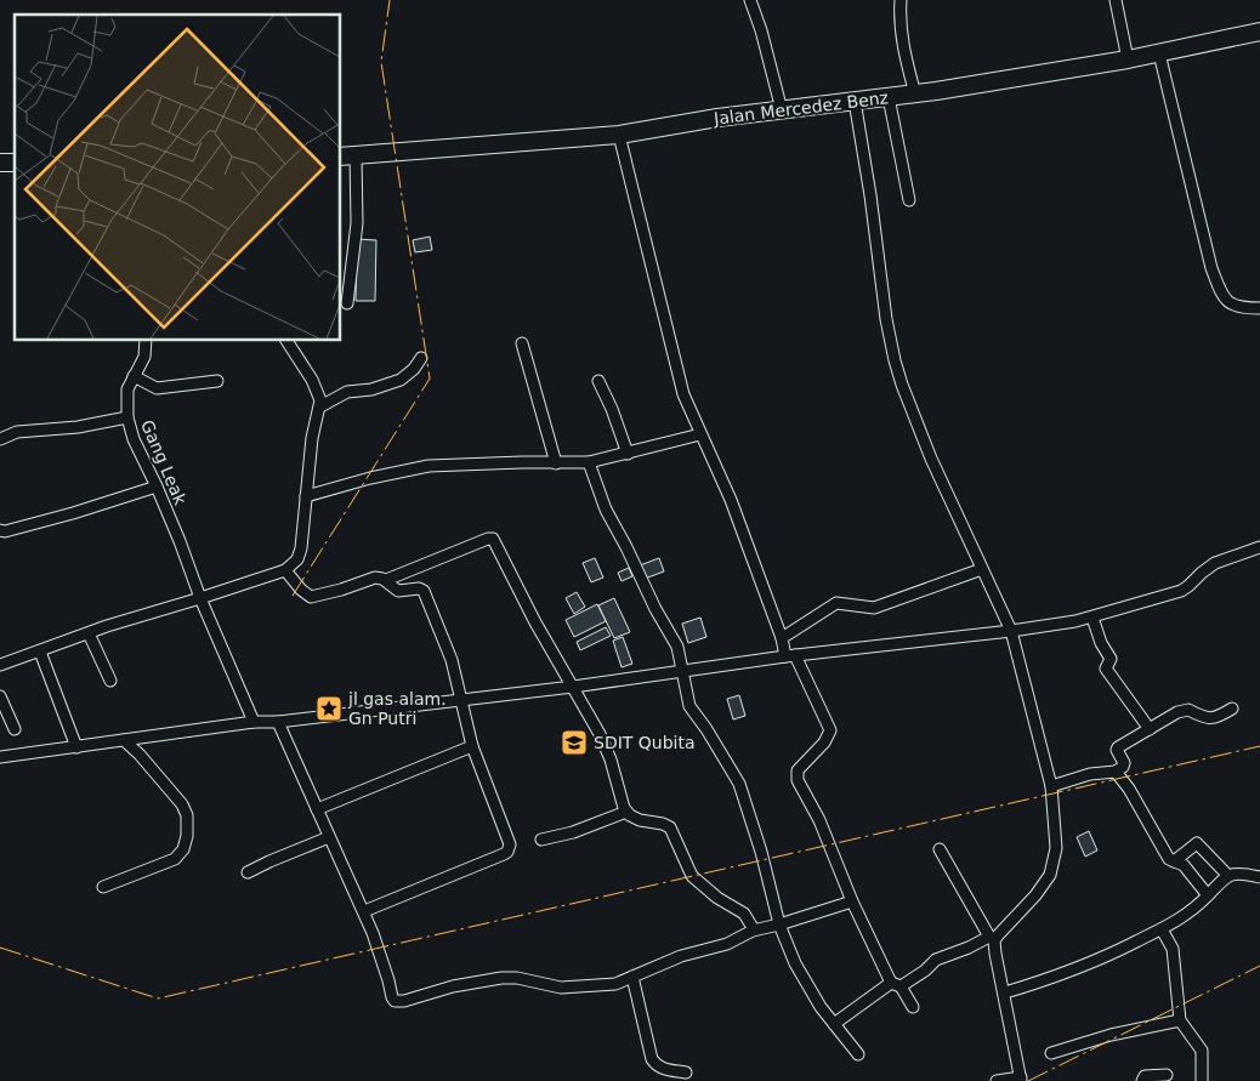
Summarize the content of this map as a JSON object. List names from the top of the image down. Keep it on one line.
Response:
{"streets":{"main road":["Jalan Mercedez Benz"],"street":["Gang Leak"]},"places":{"place":["jl gas alam. Gn Putri"],"school or university":["SDIT Qubita"]}}
